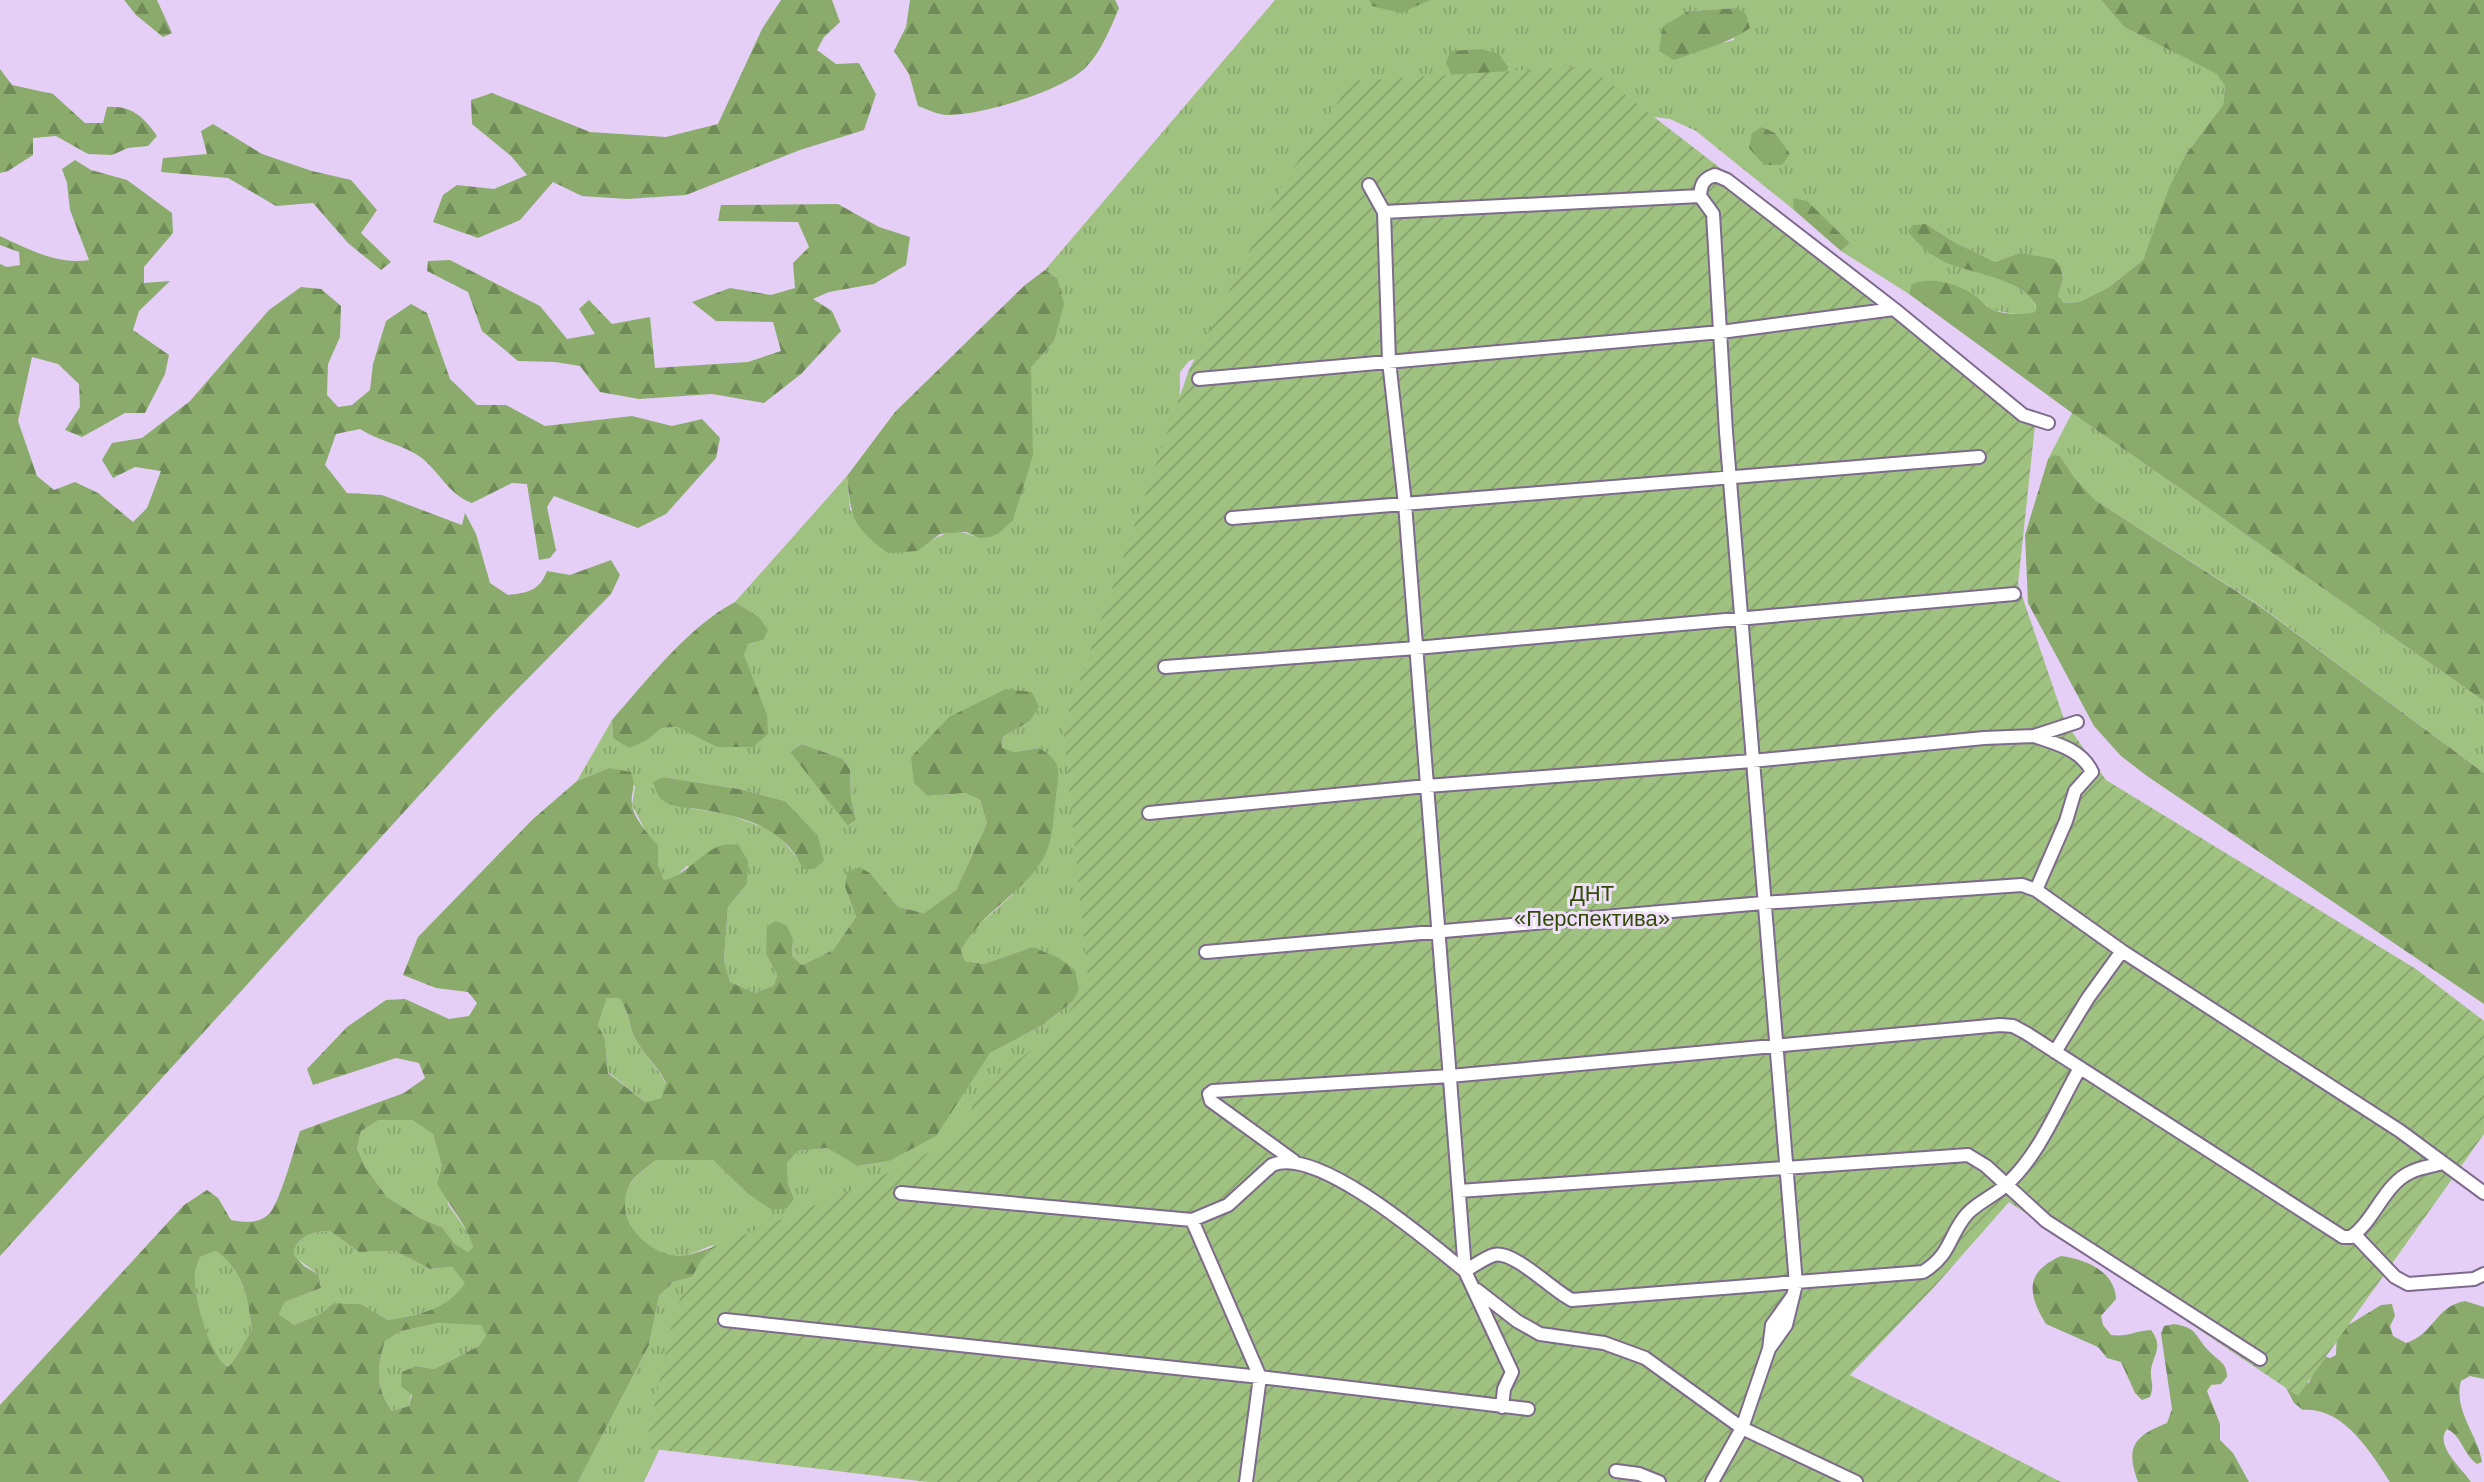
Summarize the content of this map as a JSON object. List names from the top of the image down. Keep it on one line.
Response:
{"parks":["ДНТ «Перспектива»"]}
